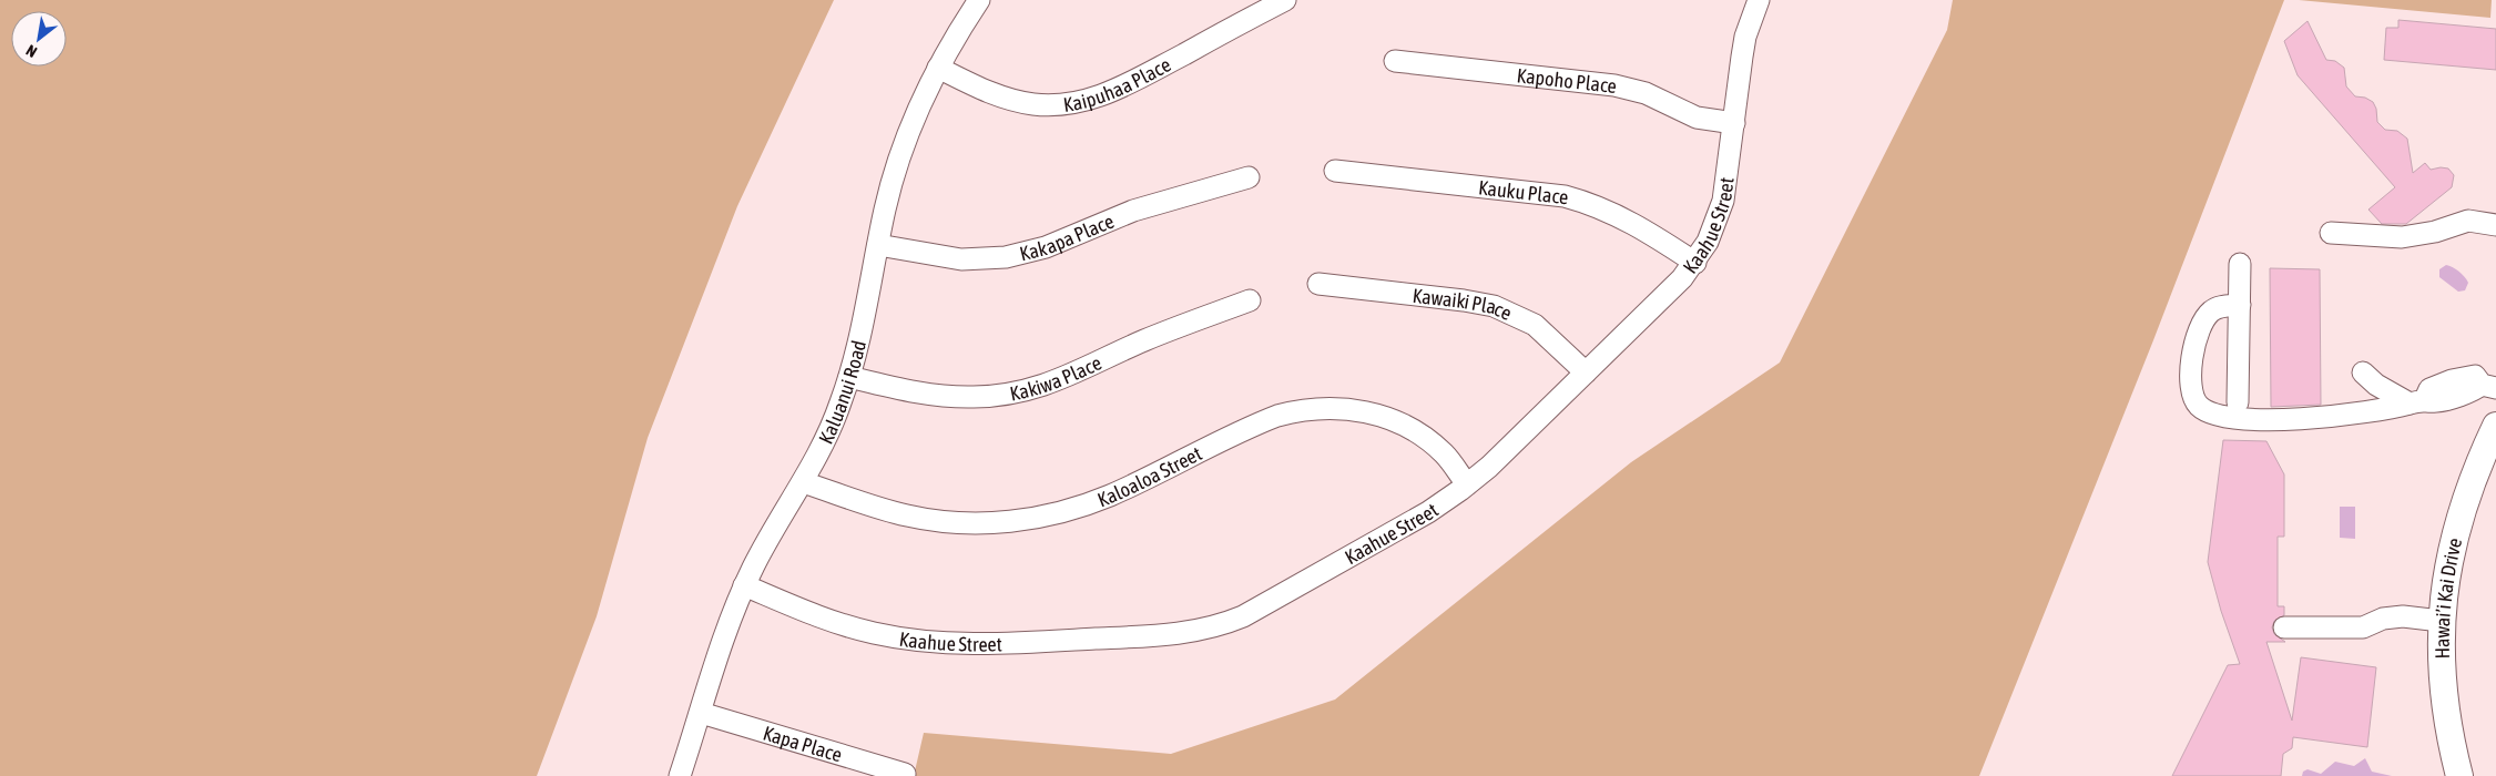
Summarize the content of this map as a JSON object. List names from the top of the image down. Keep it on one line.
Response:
{"streets":{"main road":["Hawai’i Kai Drive"],"street":["Kapoho Place","Kaipuhaa Place","Kauku Place","Kaahue Street","Kakapa Place","Kawaiki Place","Kakiwa Place","Kaluanui Road","Kaloaloa Street","Kapa Place"]},"crossings":[["Kapoho Place","Kaahue Street"],["Kaipuhaa Place","Kaluanui Road"],["Kauku Place","Kaahue Street"],["Kaahue Street","Kawaiki Place"],["Kaahue Street","Kaluanui Road"],["Kaahue Street","Kaloaloa Street"],["Kakapa Place","Kaluanui Road"],["Kakiwa Place","Kaluanui Road"],["Kaluanui Road","Kaloaloa Street"],["Kaluanui Road","Kapa Place"]],"north":"bottom left"}
